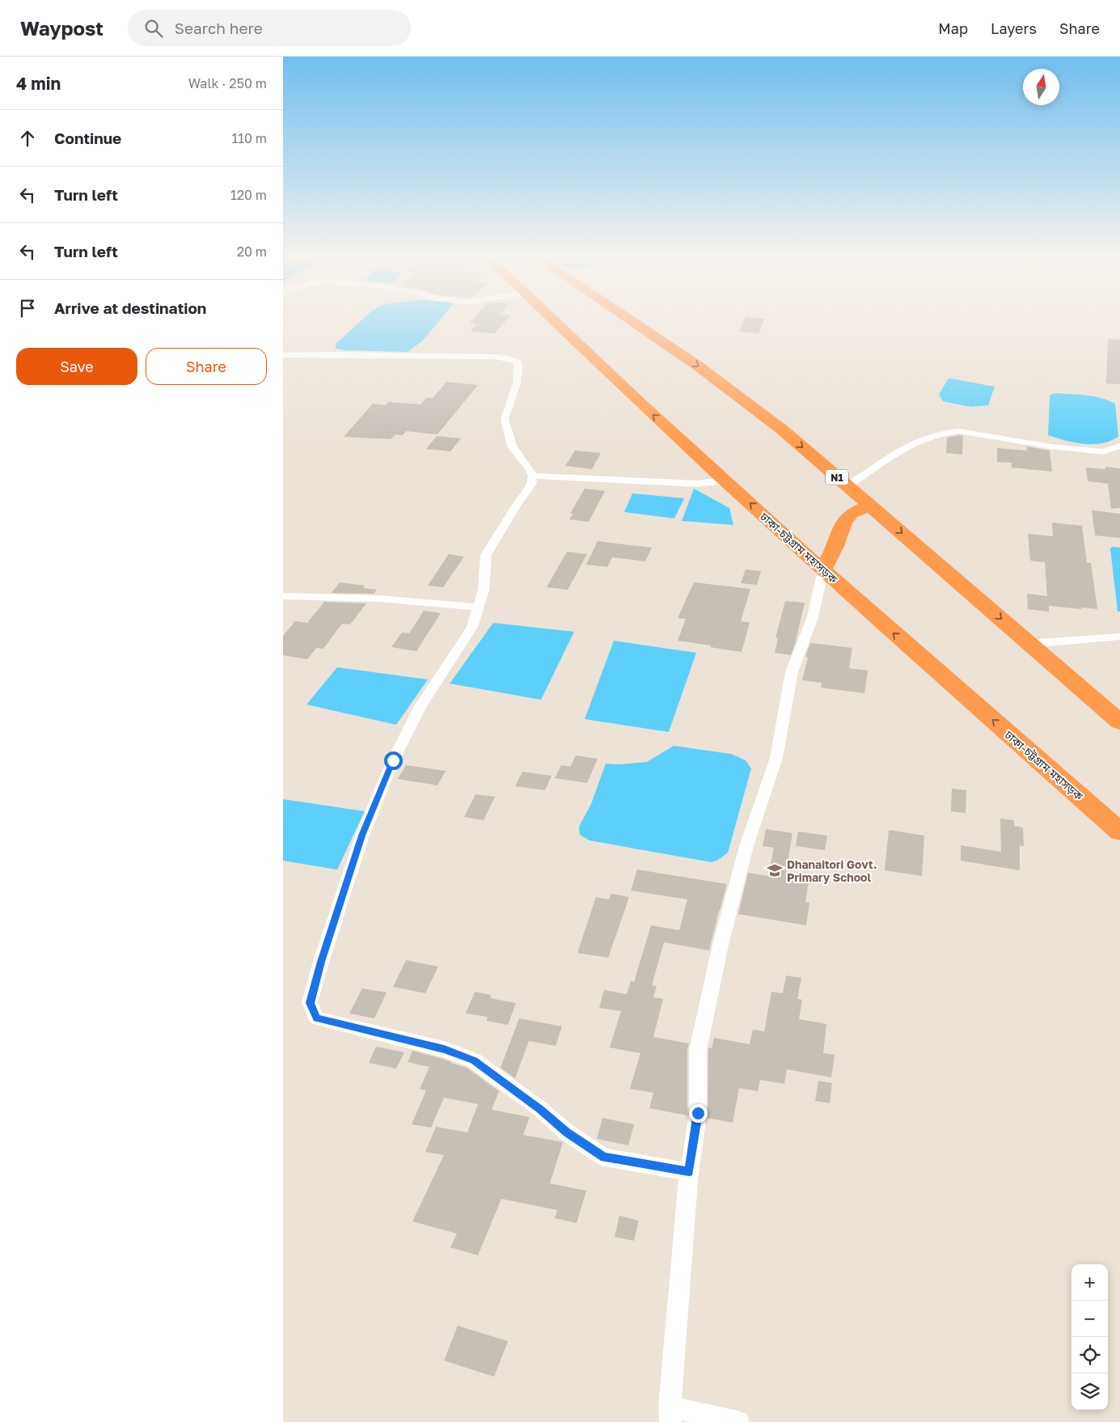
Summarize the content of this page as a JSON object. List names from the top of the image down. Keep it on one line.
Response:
{"streets":{"highway":["N1","ঢাকা-চট্টগ্রাম মহাসড়ক"]},"places":{"school or university":["Dhanaitori Govt. Primary School"]},"north":"top","page":{"header":"Waypost","search":"Search here","nav":["Map","Layers","Share"],"heading":["4 min","Walk · 250 m"],"list":[["Continue","110 m"],["Turn left","120 m"],["Turn left","20 m"],"Arrive at destination"],"buttons":["Save","Share"],"map_buttons":["+","−"]}}
